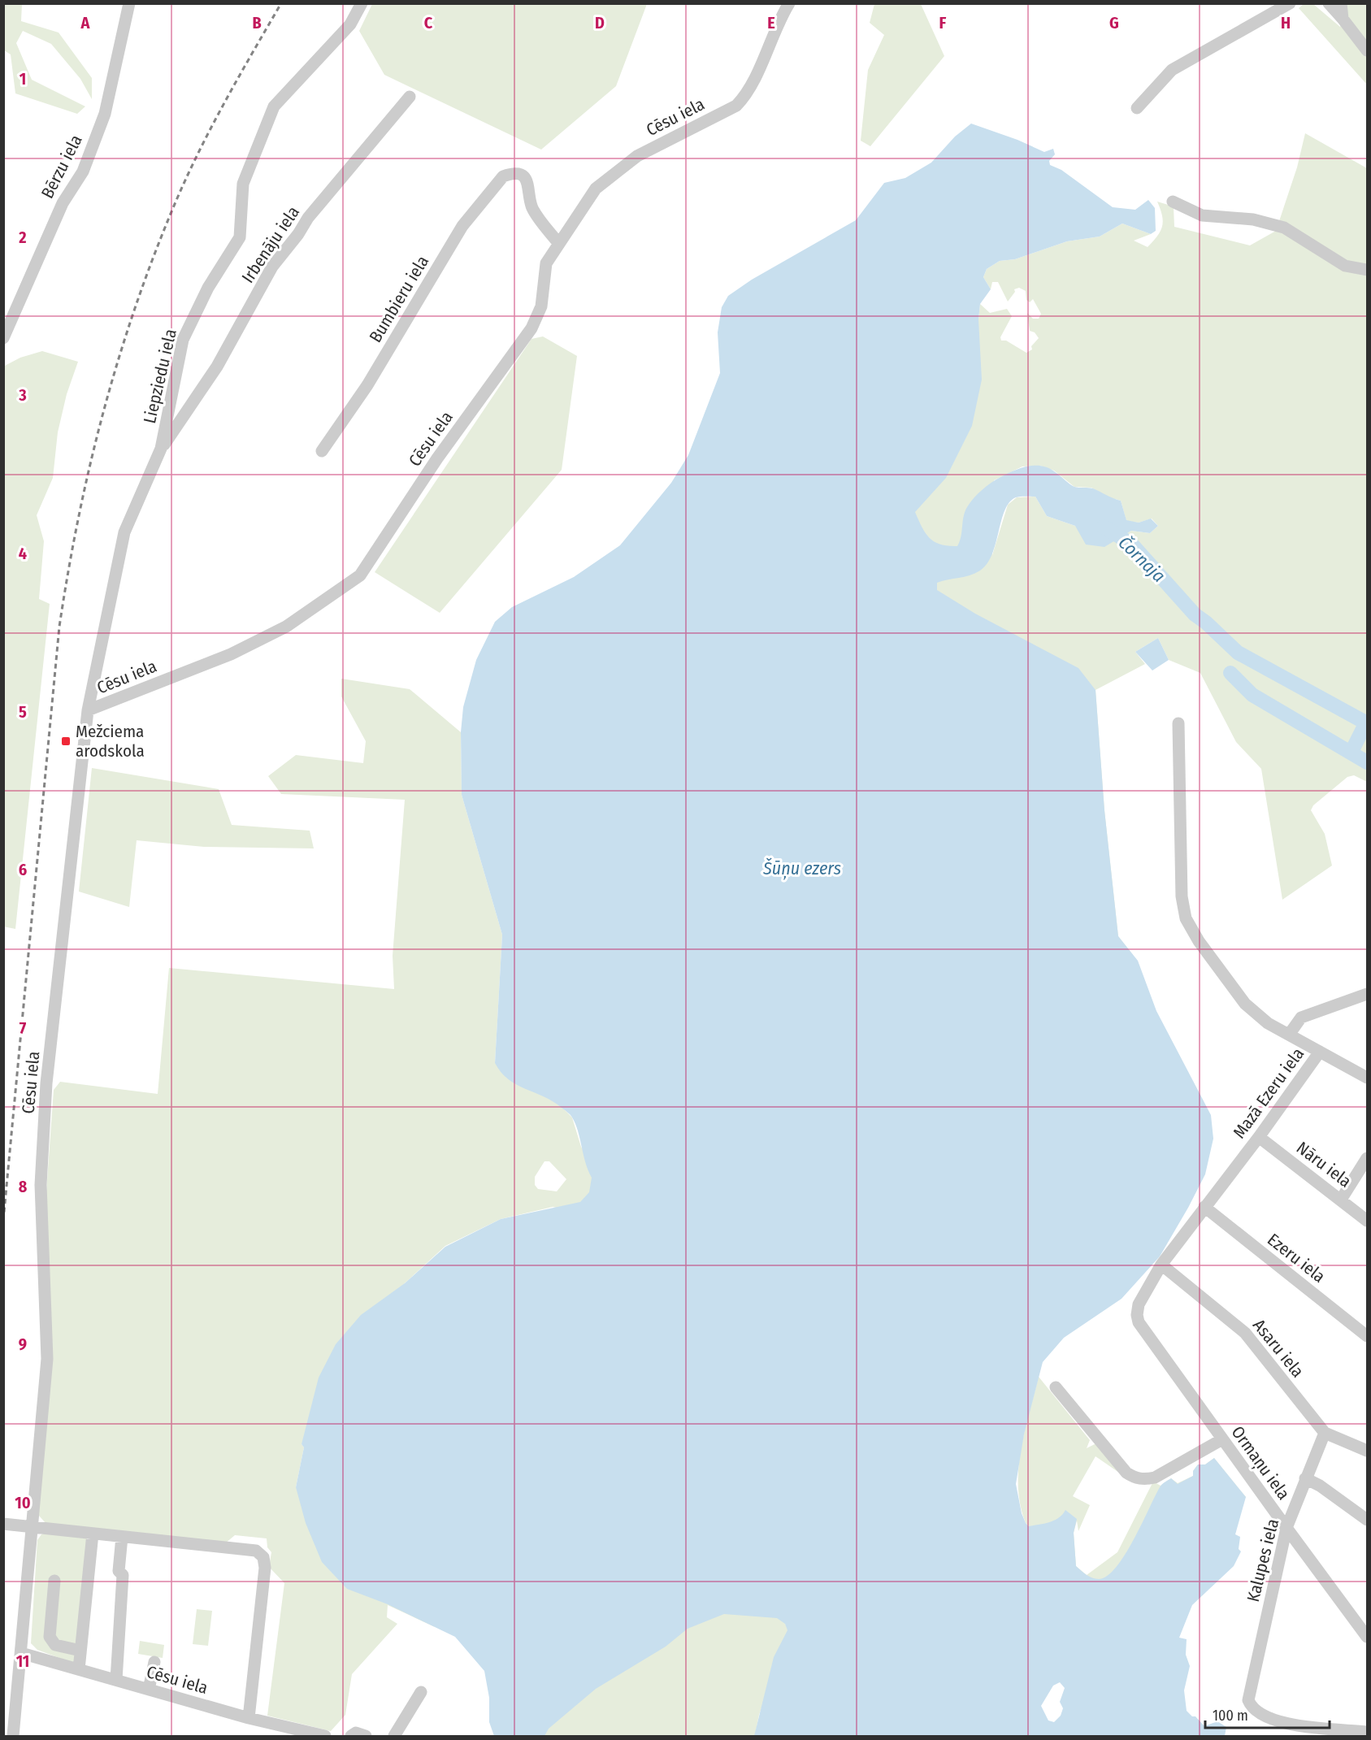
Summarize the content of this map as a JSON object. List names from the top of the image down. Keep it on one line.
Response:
{"streets":{"street":["Cēsu iela","Bērzu iela","Irbenāju iela","Bumbieru iela","Liepziedu iela","Mazā Ezeru iela","Nāru iela","Ezeru iela","Asaru iela","Ormaņu iela","Kalupes iela"]},"crossings":[["Cēsu iela","Bumbieru iela"],["Cēsu iela","Liepziedu iela"],["Irbenāju iela","Liepziedu iela"],["Mazā Ezeru iela","Nāru iela"],["Mazā Ezeru iela","Ezeru iela"],["Mazā Ezeru iela","Asaru iela"],["Mazā Ezeru iela","Ormaņu iela"],["Asaru iela","Kalupes iela"],["Ormaņu iela","Kalupes iela"]],"water":["Čornaja","Šūņu ezers"],"places":{"transit":["Mežciema arodskola"]},"scale_bar":"100 m","grid":{"columns":["A","B","C","D","E","F","G","H"],"rows":["1","2","3","4","5","6","7","8","9","10","11"]}}
